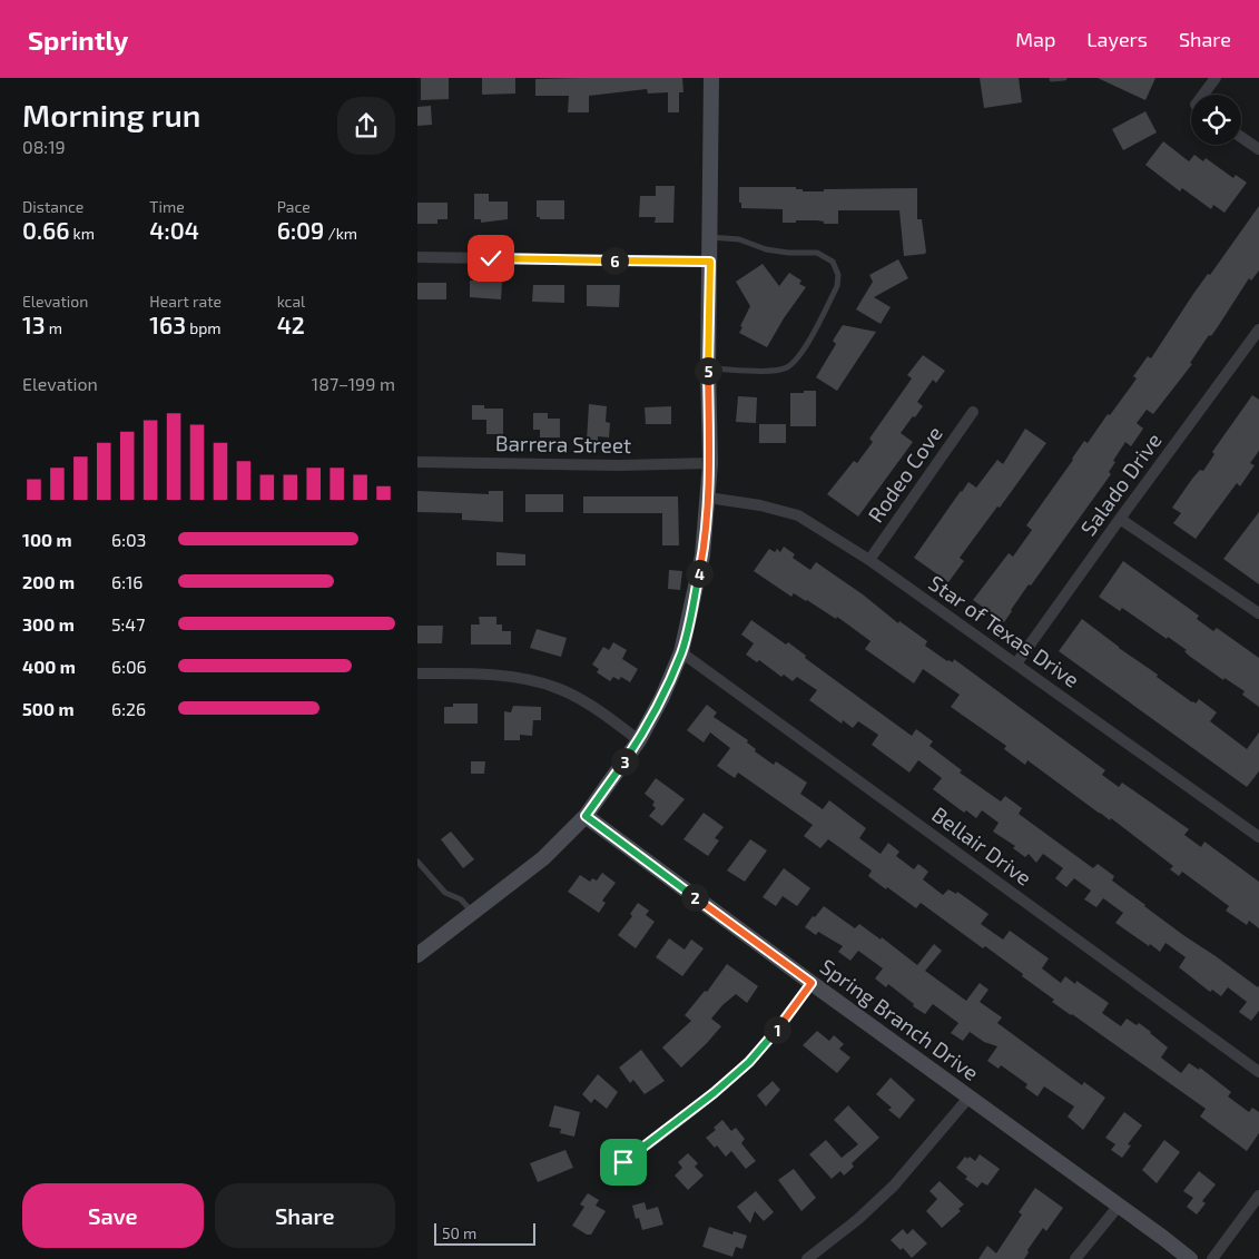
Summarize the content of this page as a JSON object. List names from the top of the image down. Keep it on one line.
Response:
{"streets":{"street":["Barrera Street","Rodeo Cove","Salado Drive","Star of Texas Drive","Bellair Drive","Spring Branch Drive"]},"crossings":[["Rodeo Cove","Star of Texas Drive"],["Salado Drive","Star of Texas Drive"]],"scale_bar":"50 m","page":{"header":"Sprintly","nav":["Map","Layers","Share"],"heading":["Morning run","08:19"],"stats":[["Distance","0.66 km"],["Time","4:04"],["Pace","6:09 /km"],["Elevation","13 m"],["Heart rate","163 bpm"],["kcal","42"]],"pins":["6","5","4","3","2","1"],"chart":["Elevation","187–199 m"],"list":[{"name":"100 m","note":"6:03"},{"name":"200 m","note":"6:16"},{"name":"300 m","note":"5:47"},{"name":"400 m","note":"6:06"},{"name":"500 m","note":"6:26"}],"buttons":["Save","Share"],"scale":"50 m"}}
